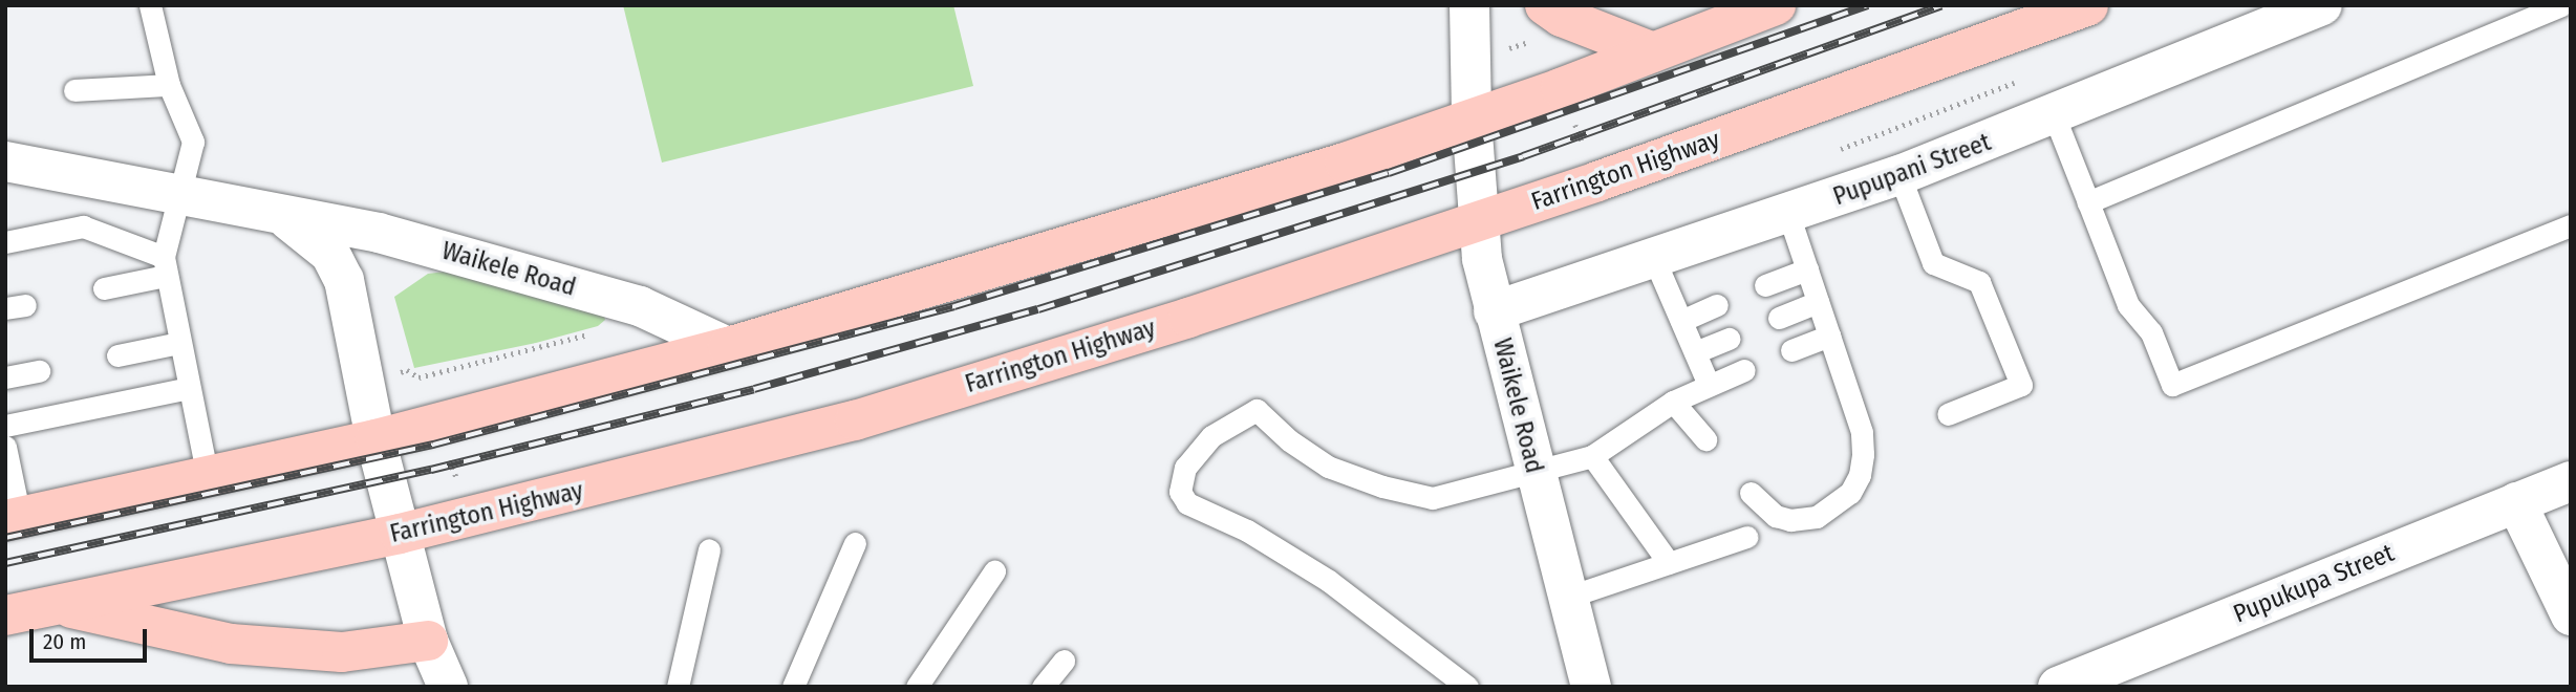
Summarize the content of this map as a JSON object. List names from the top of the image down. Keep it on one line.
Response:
{"streets":{"main road":["Farrington Highway"],"street":["Pupupani Street","Waikele Road","Pupukupa Street"]},"crossings":[["Pupupani Street","Waikele Road"],["Farrington Highway","Waikele Road"]],"scale_bar":"20 m"}
